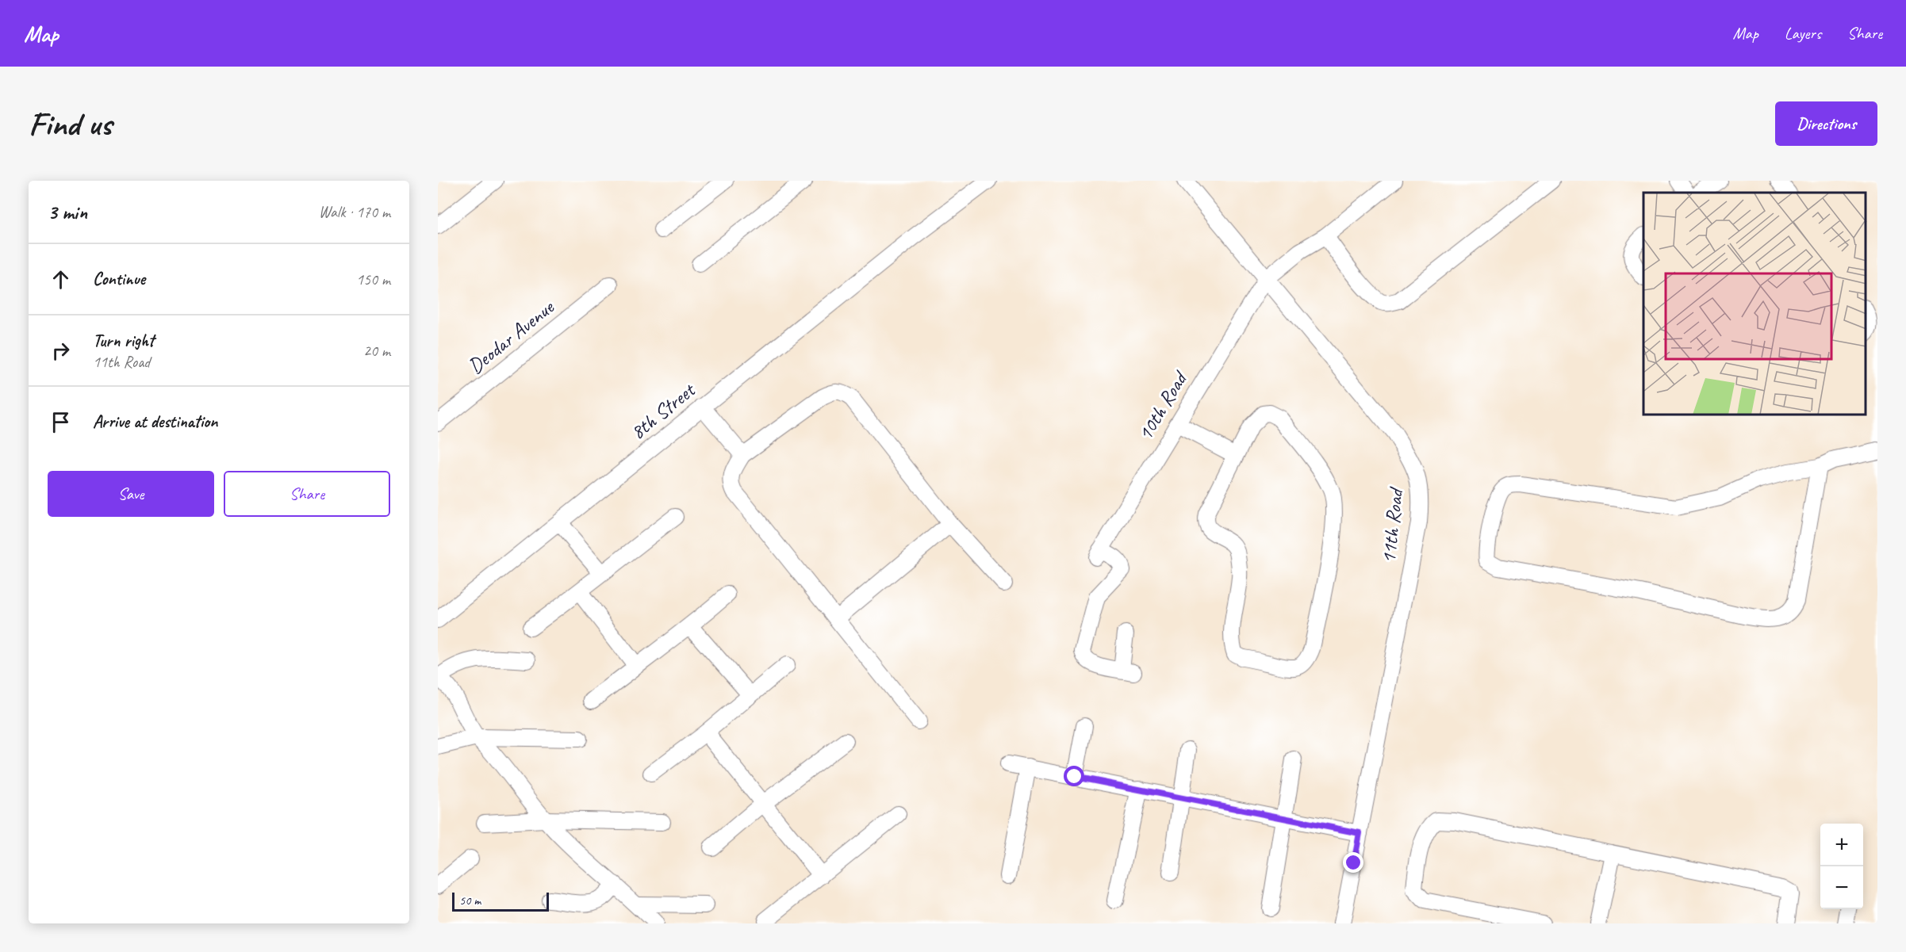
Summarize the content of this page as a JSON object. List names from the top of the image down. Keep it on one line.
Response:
{"streets":{"street":["Deodar Avenue","10th Road","8th Street","11th Road"]},"crossings":[["10th Road","11th Road"]],"scale_bar":"50 m","page":{"header":"Map","nav":["Map","Layers","Share"],"buttons":["Directions",["Save","Share"]],"title":"Find us","heading":["3 min","Walk · 170 m"],"list":[["Continue","150 m"],["Turn right","11th Road","20 m"],"Arrive at destination"],"map_buttons":["+","−"],"scale":"50 m"}}
